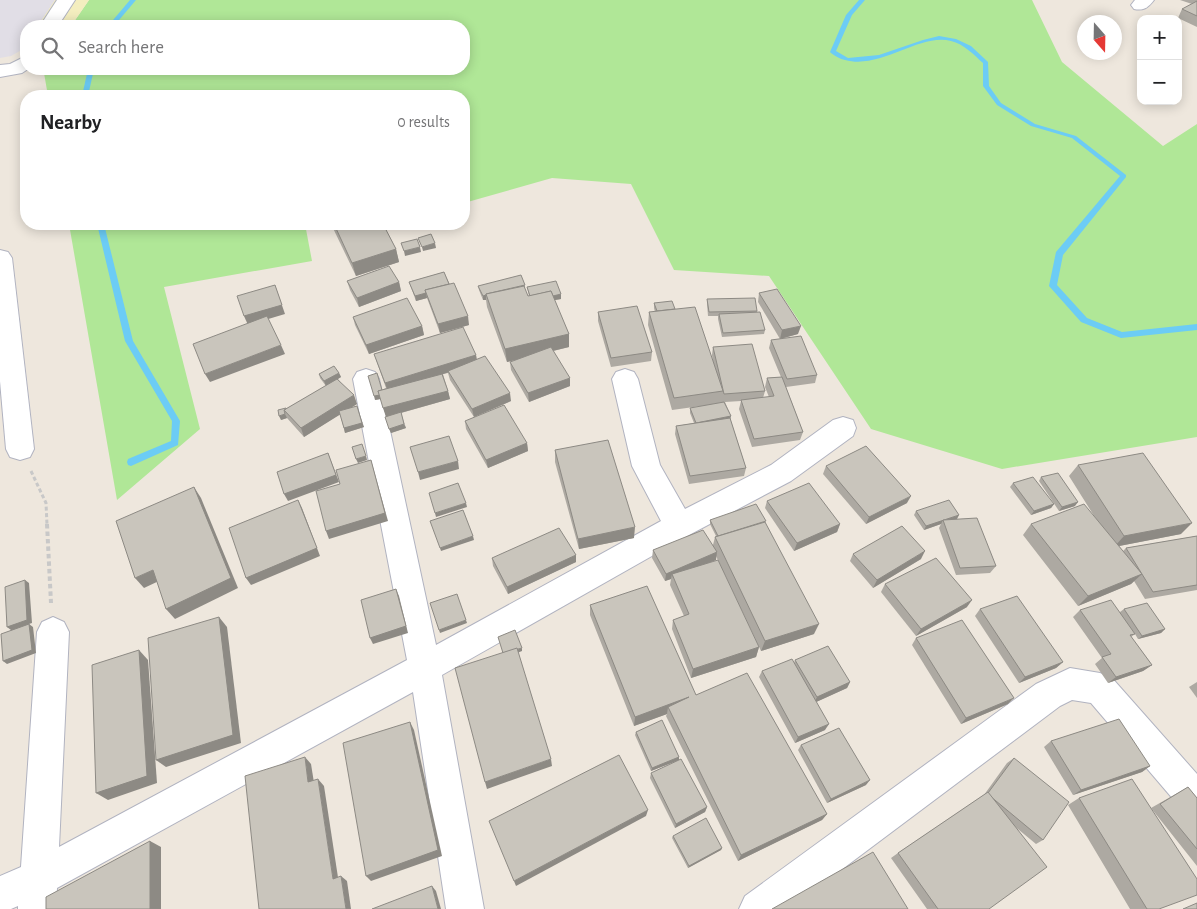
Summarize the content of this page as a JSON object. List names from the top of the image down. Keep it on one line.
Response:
{"north":"bottom","page":{"map_buttons":["+","−"],"search":"Search here","heading":["Nearby","0 results"]}}
